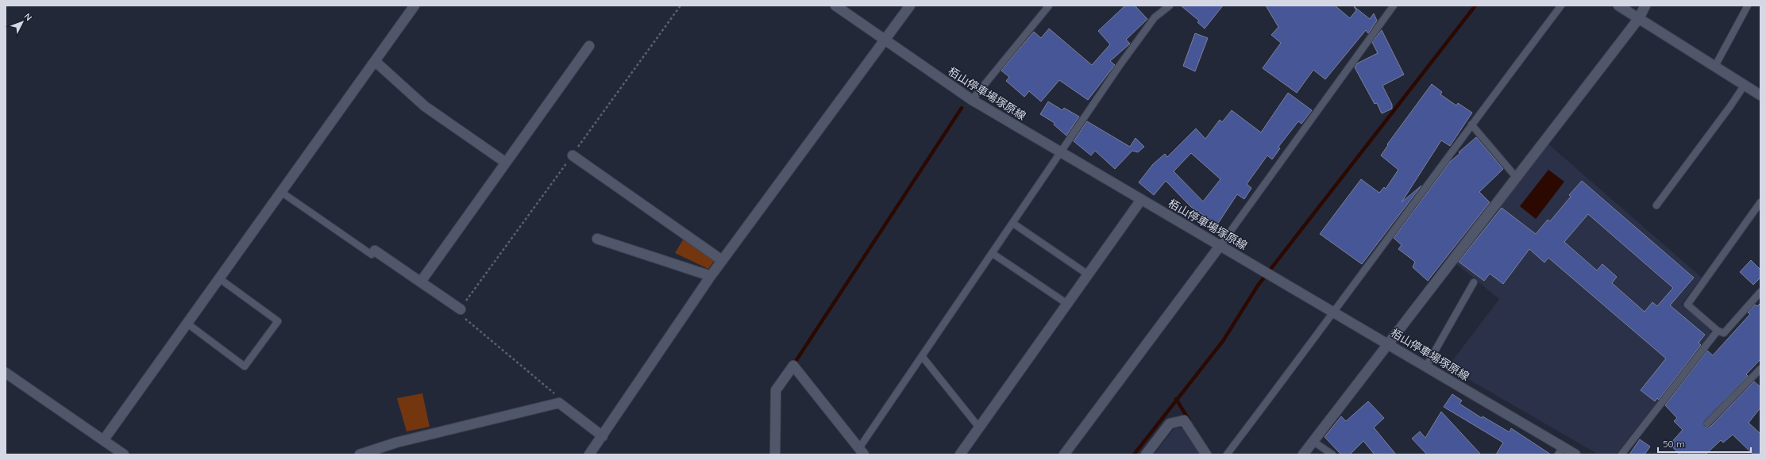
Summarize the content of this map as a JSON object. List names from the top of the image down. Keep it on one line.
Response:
{"streets":{"street":["栢山停車場塚原線"]},"scale_bar":"50 m","north":"top right"}
